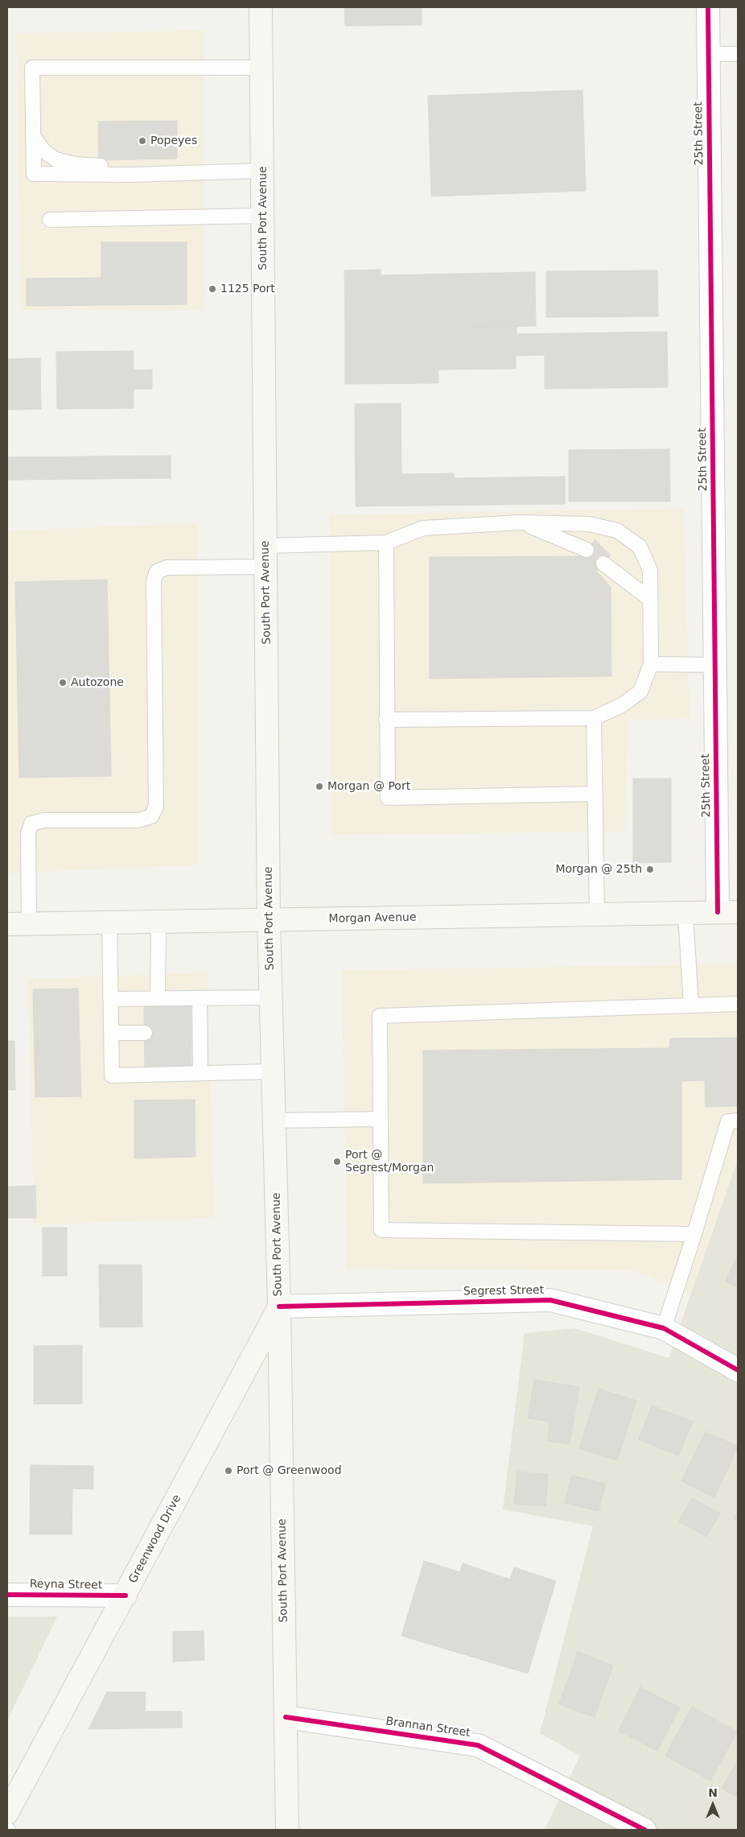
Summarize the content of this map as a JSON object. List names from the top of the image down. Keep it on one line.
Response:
{"streets":{"main road":["South Port Avenue","Morgan Avenue","Greenwood Drive"],"street":["25th Street","Segrest Street","Reyna Street","Brannan Street"]},"crossings":[["25th Street","Morgan Avenue"],["South Port Avenue","Morgan Avenue"],["South Port Avenue","Segrest Street"],["South Port Avenue","Greenwood Drive"],["South Port Avenue","Brannan Street"],["Segrest Street","Greenwood Drive"],["Greenwood Drive","Reyna Street"]],"places":["Popeyes","1125 Port","Autozone","Morgan @ Port","Morgan @ 25th","Port @ Segrest/Morgan","Port @ Greenwood"],"north":"top"}
